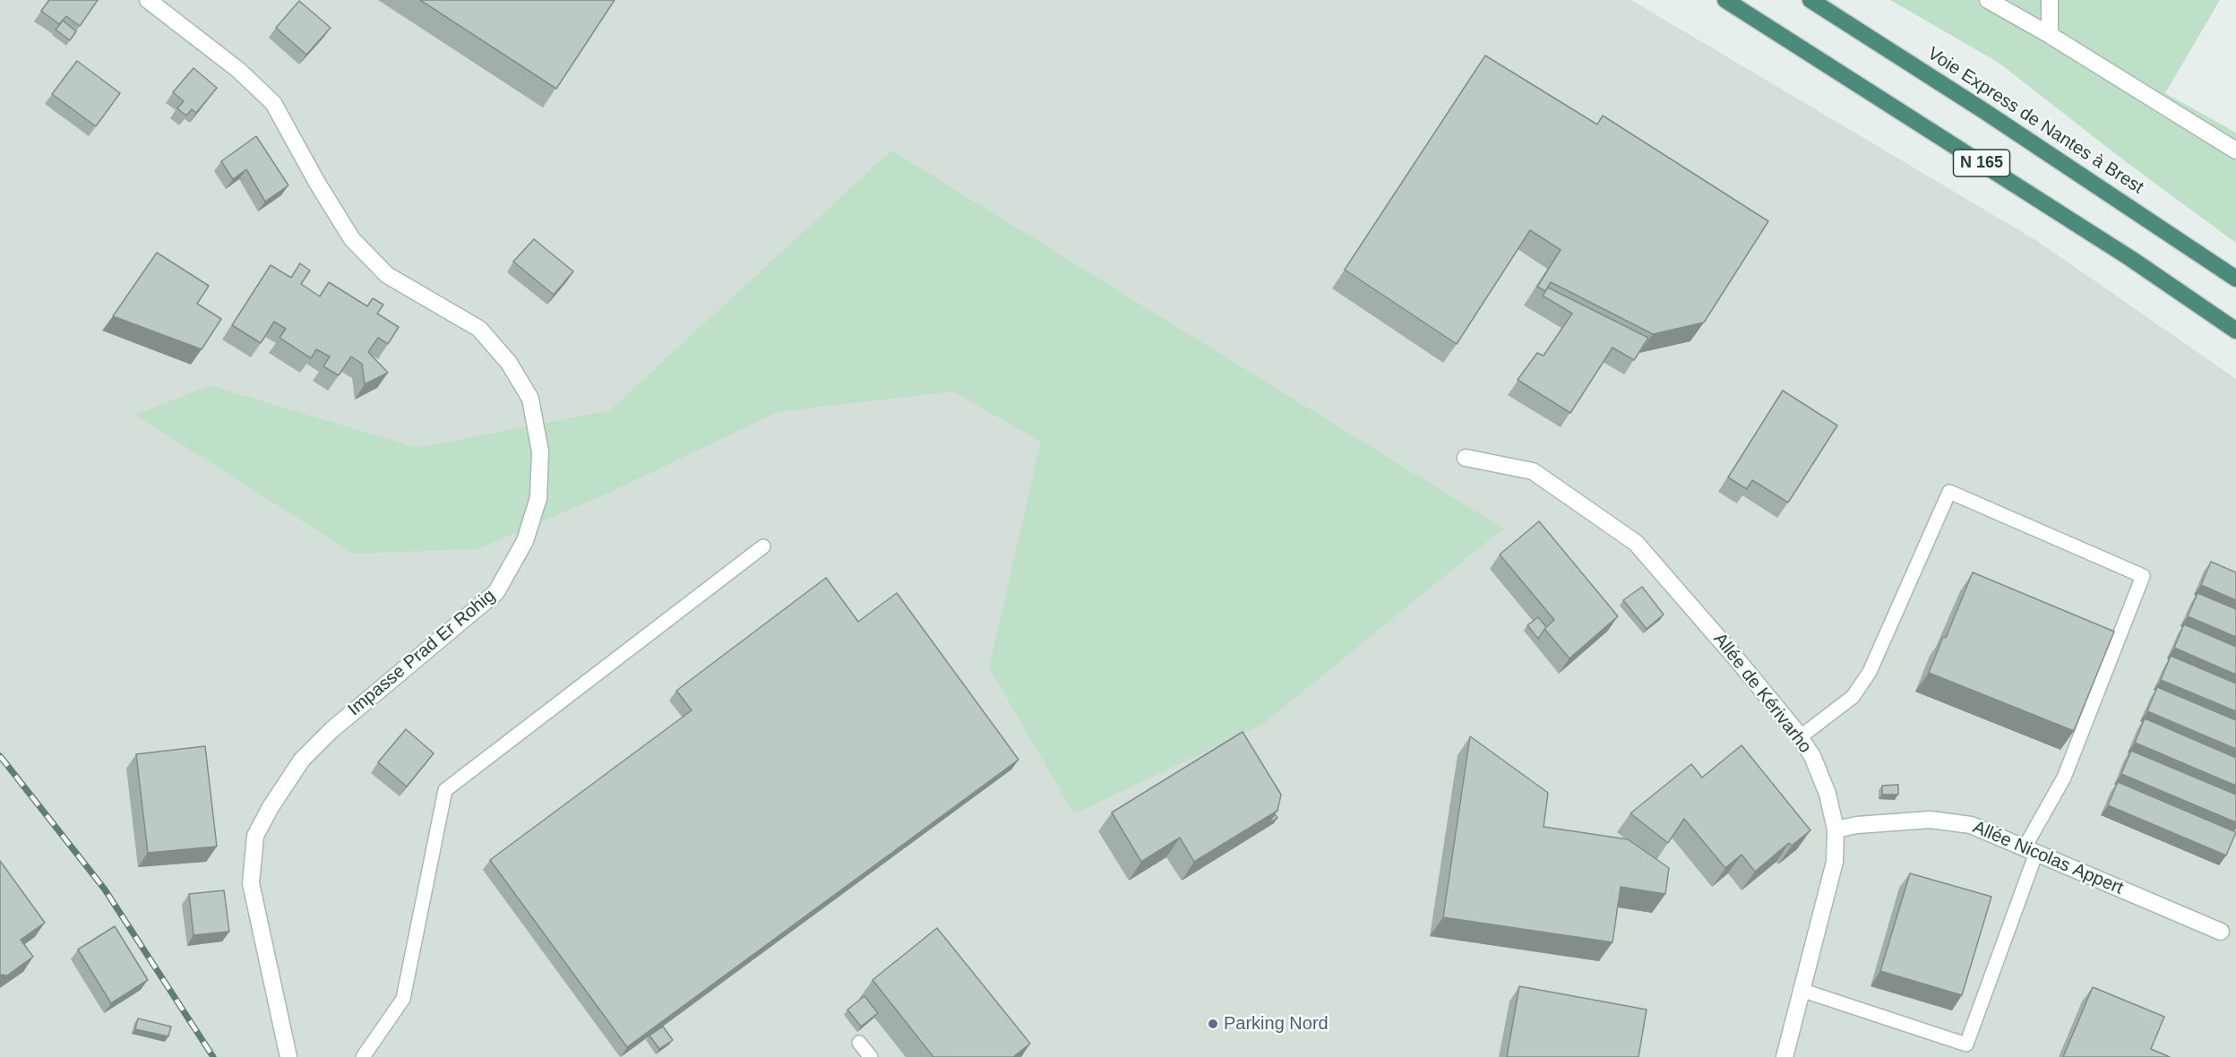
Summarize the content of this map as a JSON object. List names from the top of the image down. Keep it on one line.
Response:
{"streets":{"highway":["Voie Express de Nantes à Brest","N 165"],"street":["Impasse Prad Er Rohig","Allée de Kérivarho","Allée Nicolas Appert"]},"crossings":[["Allée de Kérivarho","Allée Nicolas Appert"]],"places":["Parking Nord"]}
